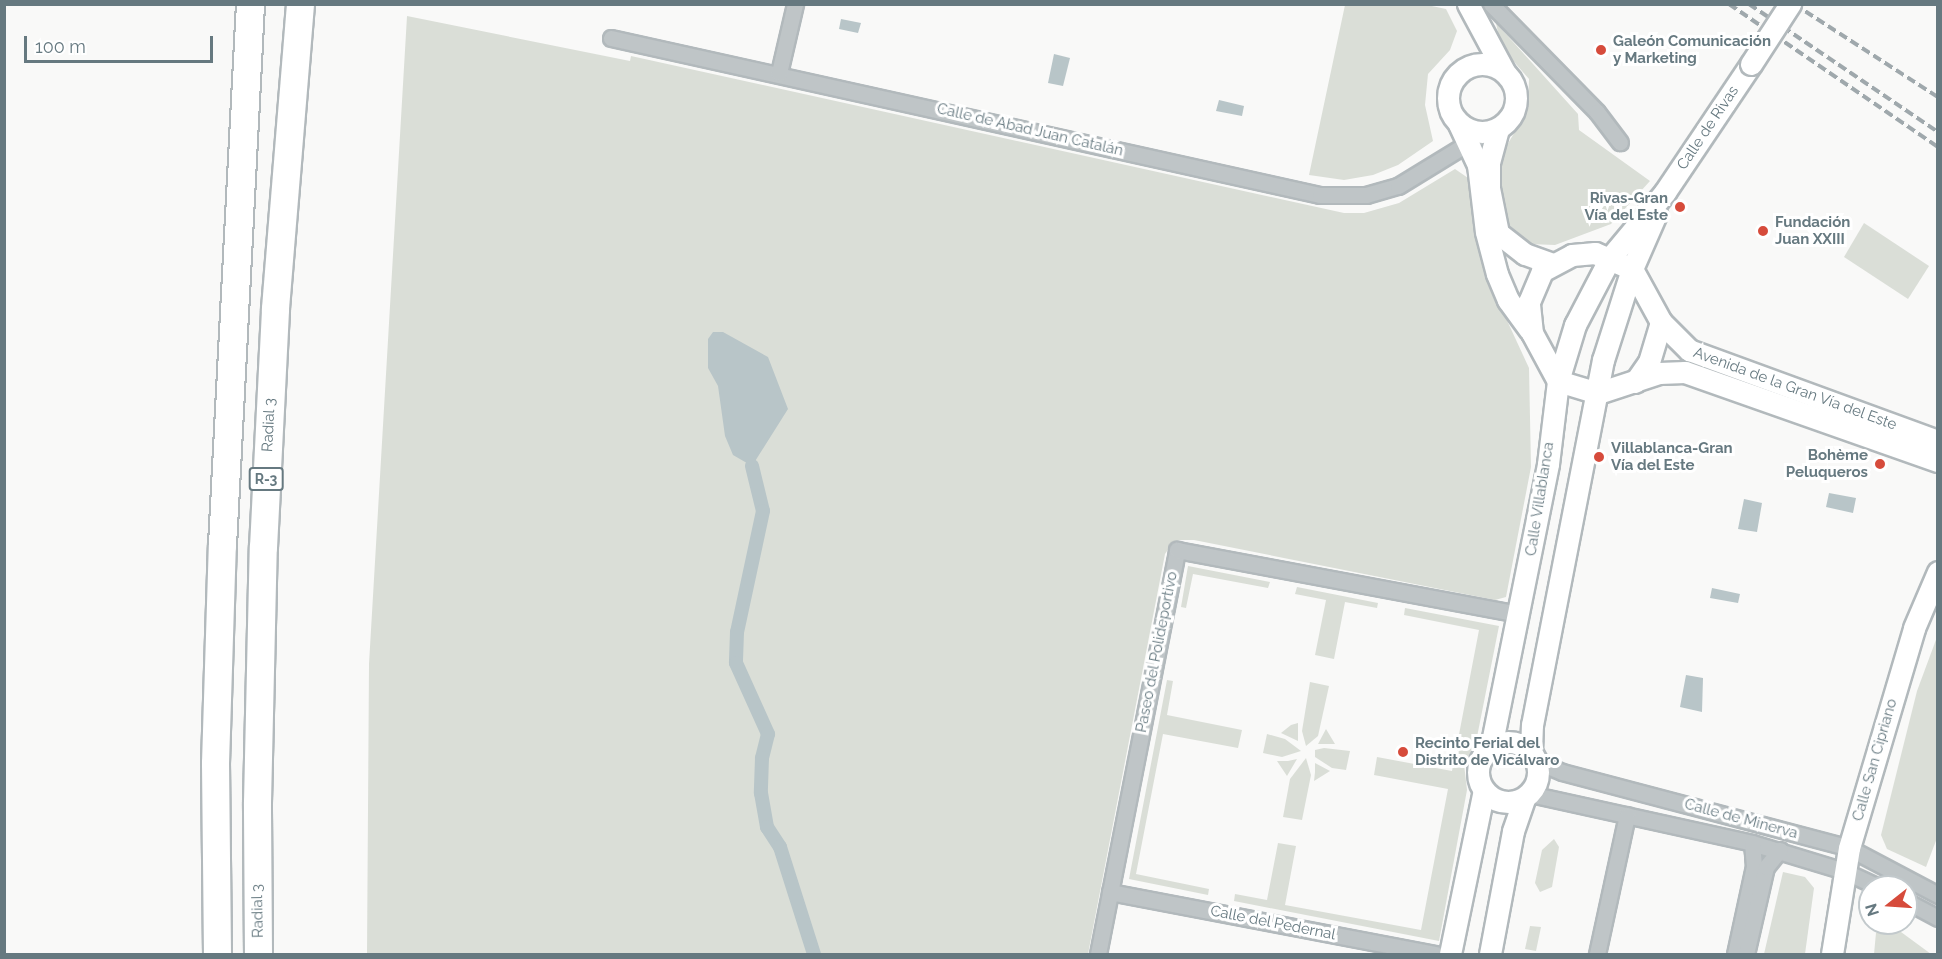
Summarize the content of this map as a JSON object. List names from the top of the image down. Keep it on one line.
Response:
{"streets":{"highway":["Radial 3","R-3"],"main road":["Calle de Rivas","Avenida de la Gran Vía del Este","Calle Villablanca","Calle San Cipriano"],"street":["Calle de Abad Juan Catalán","Paseo del Polideportivo","Calle de Minerva","Calle del Pedernal"]},"crossings":[["Calle de Rivas","Avenida de la Gran Vía del Este"],["Calle de Rivas","Calle Villablanca"],["Calle Villablanca","Paseo del Polideportivo"],["Calle Villablanca","Calle de Minerva"],["Paseo del Polideportivo","Calle del Pedernal"],["Calle San Cipriano","Calle de Minerva"]],"places":["Galeón Comunicación y Marketing","Rivas-Gran Vía del Este","Fundación Juan XXIII","Villablanca-Gran Vía del Este","Bohème Peluqueros","Recinto Ferial del Distrito de Vicálvaro"],"scale_bar":"100 m","north":"left"}
